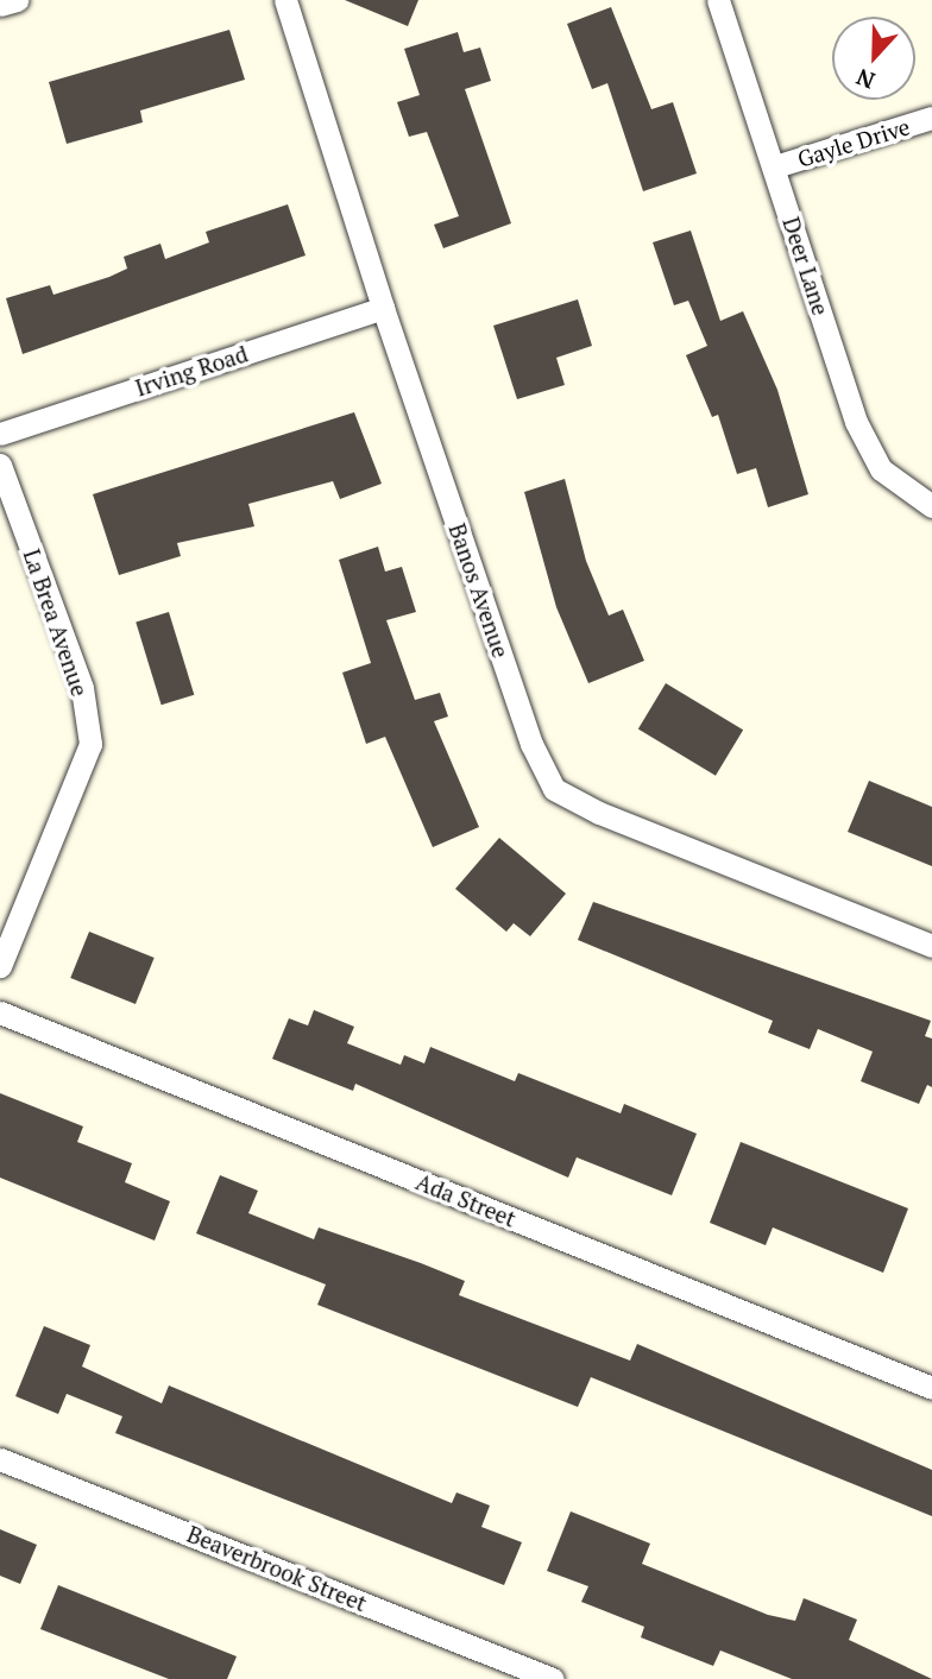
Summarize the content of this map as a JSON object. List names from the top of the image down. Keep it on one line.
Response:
{"streets":{"street":["Gayle Drive","Deer Lane","Irving Road","Banos Avenue","La Brea Avenue","Ada Street","Beaverbrook Street"]},"crossings":[["Gayle Drive","Deer Lane"],["Irving Road","Banos Avenue"]],"north":"bottom"}
